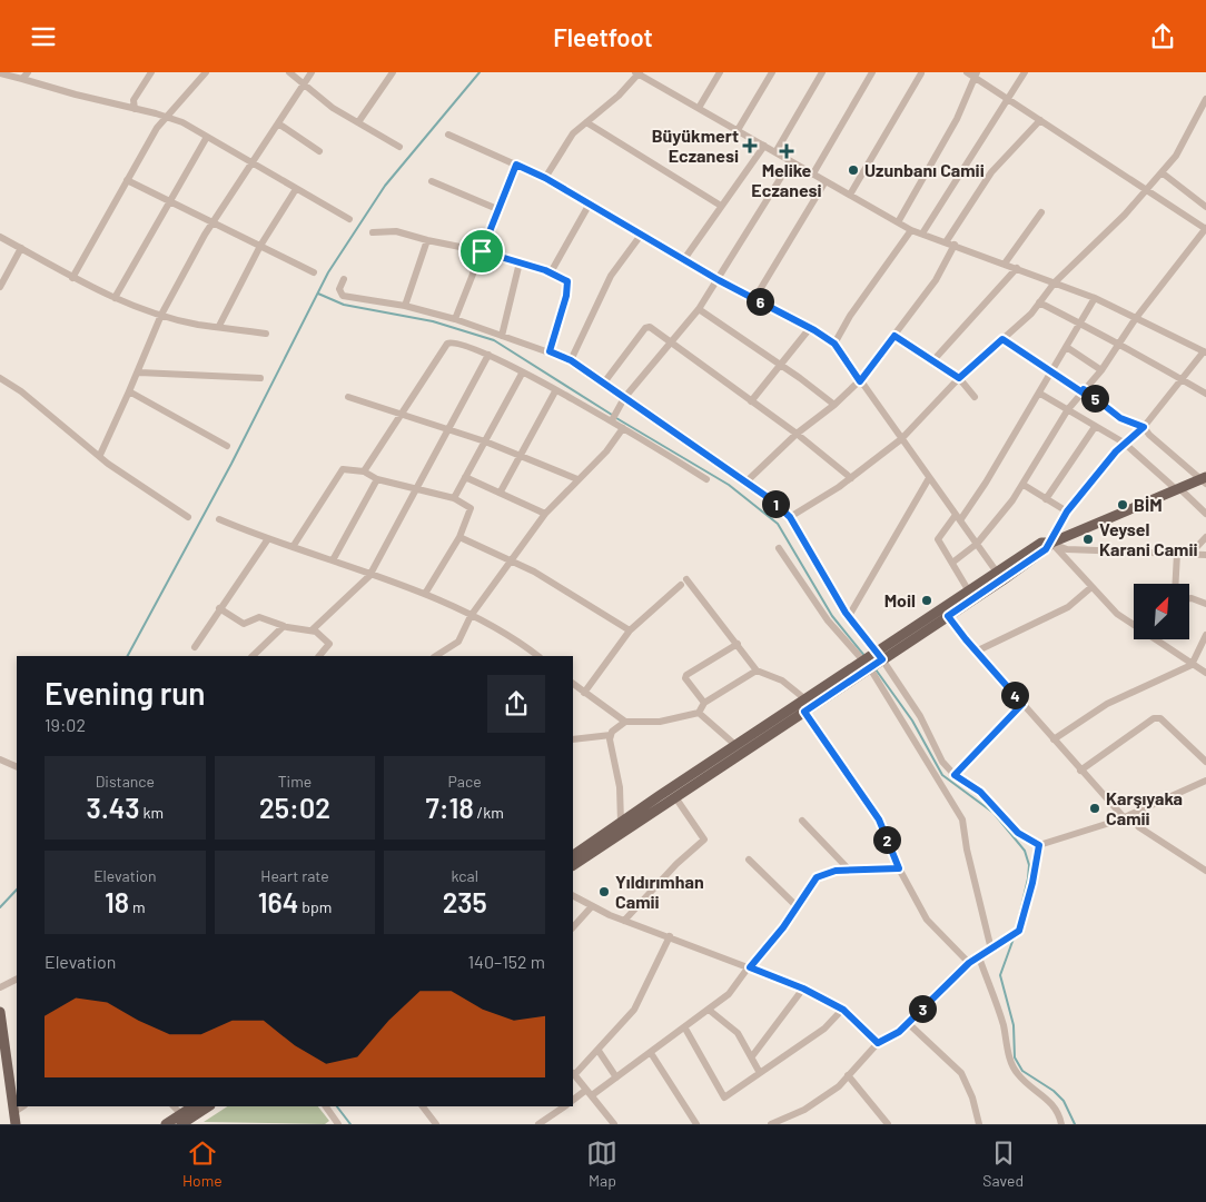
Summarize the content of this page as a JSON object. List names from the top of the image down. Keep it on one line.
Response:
{"places":{"health":["Büyükmert Eczanesi","Melike Eczanesi"],"other":["Uzunbanı Camii","BİM","Veysel Karani Camii","Moil","Karşıyaka Camii","Yıldırımhan Camii"]},"north":"top right","page":{"header":"Fleetfoot","pins":["6","5","1","4","2","3"],"heading":["Evening run","19:02"],"stats":[["Distance","3.43 km"],["Time","25:02"],["Pace","7:18 /km"],["Elevation","18 m"],["Heart rate","164 bpm"],["kcal","235"]],"chart":["Elevation","140–152 m"],"tabs":["Home","Map","Saved"]}}
